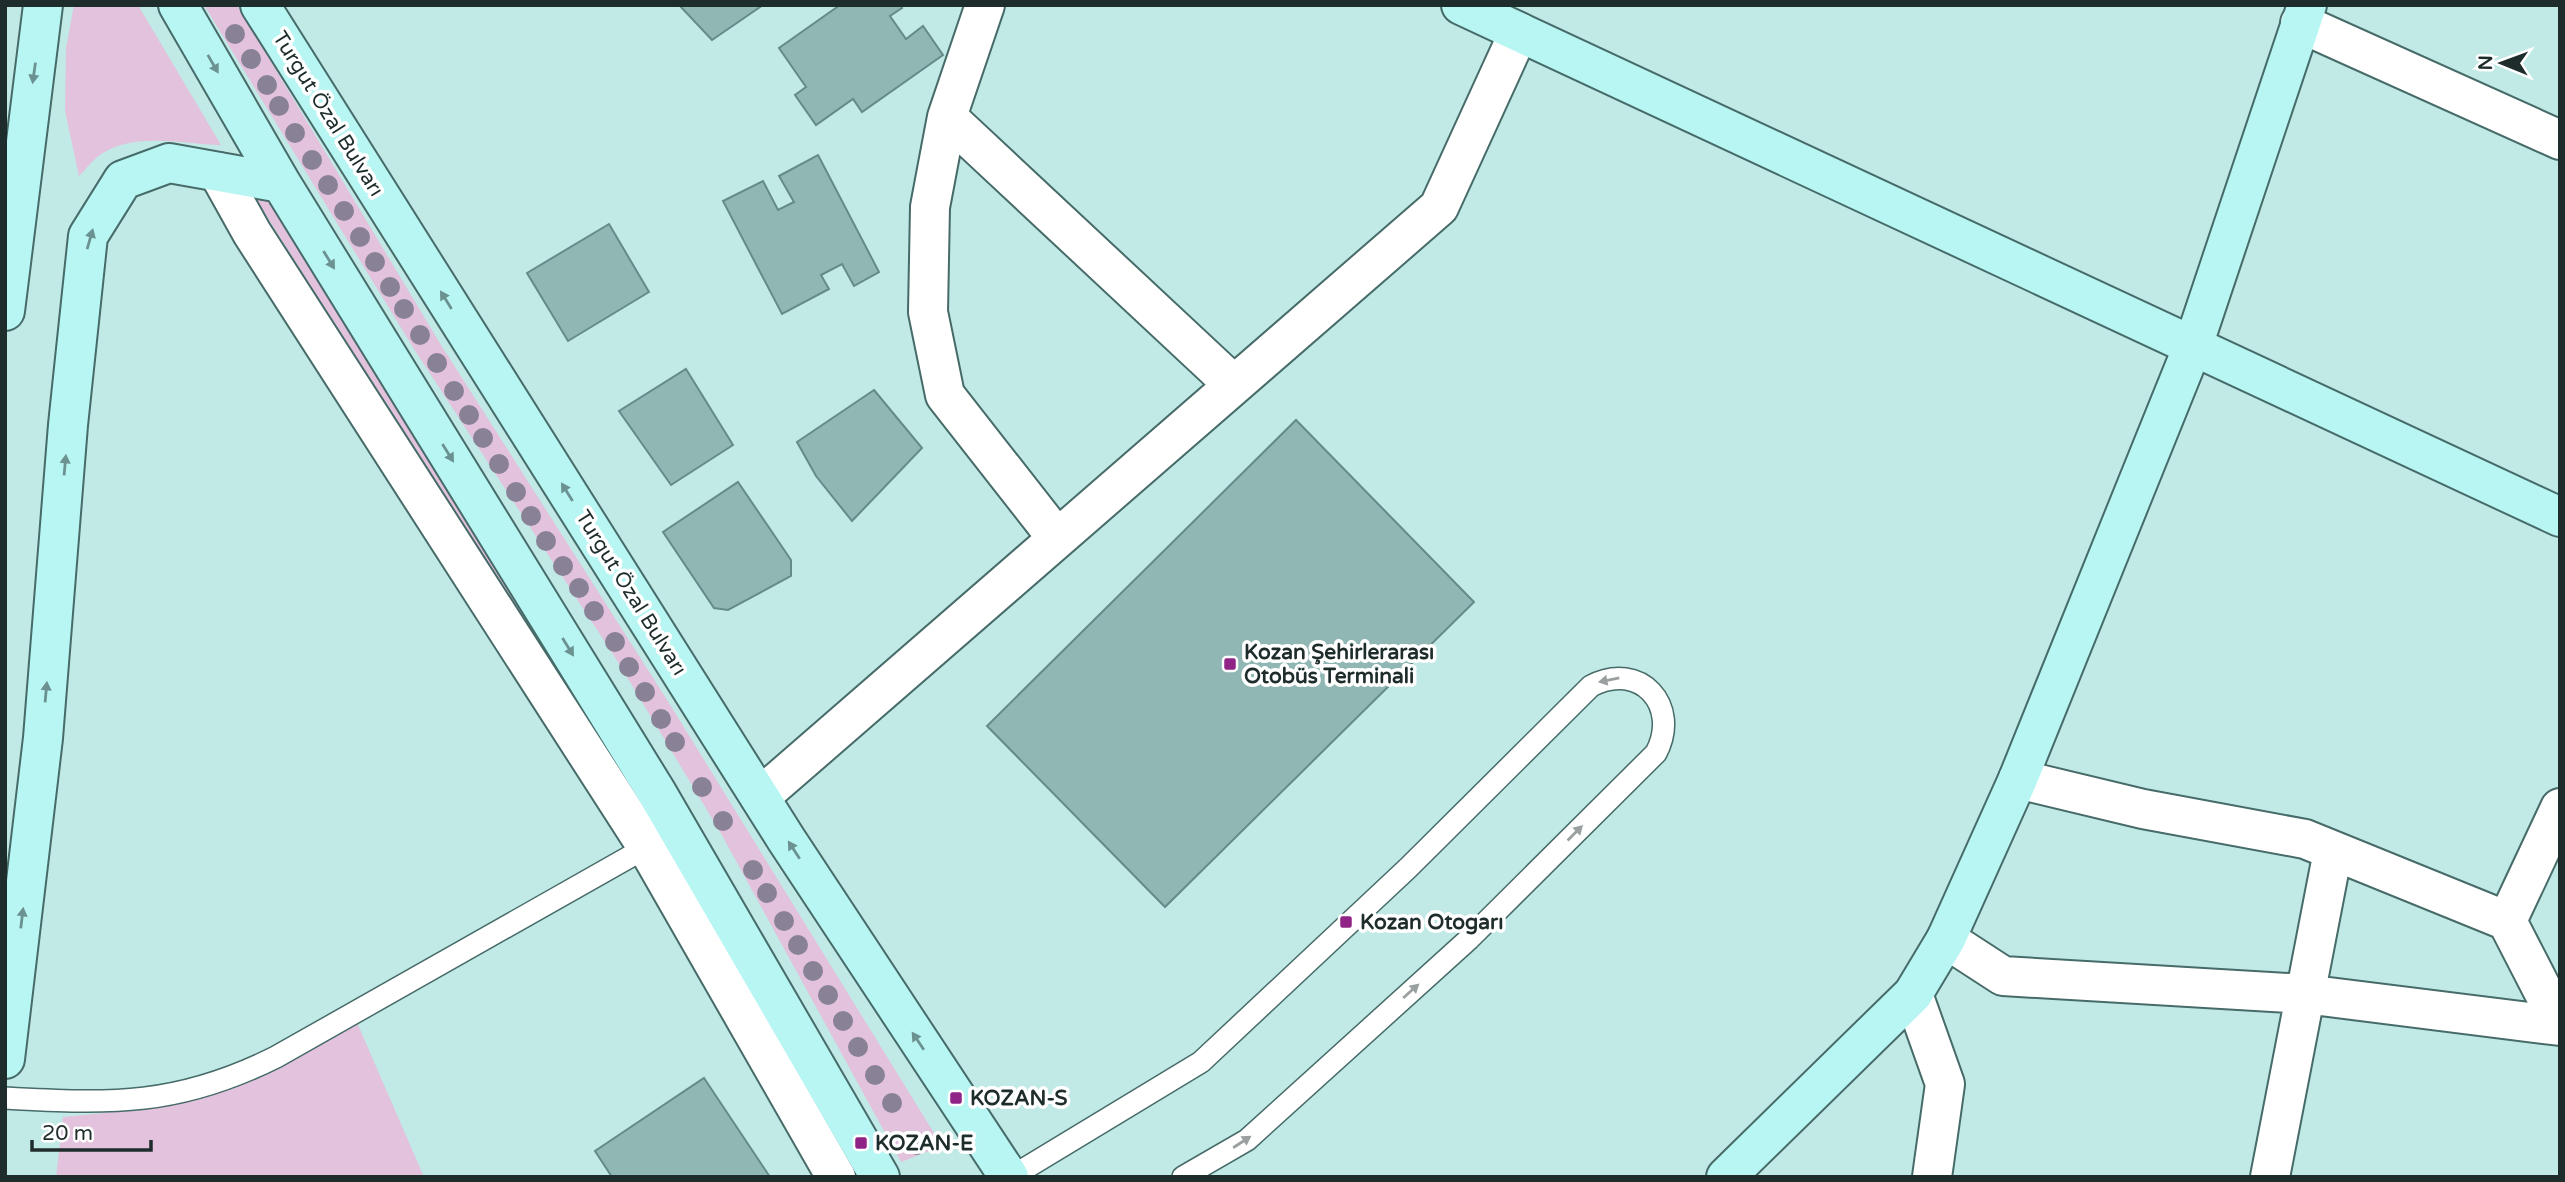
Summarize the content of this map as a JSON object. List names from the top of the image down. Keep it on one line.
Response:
{"streets":{"main road":["Turgut Özal Bulvarı"]},"places":{"transit":["Kozan Şehirlerarası Otobüs Terminali","Kozan Otogarı","KOZAN-S","KOZAN-E"]},"scale_bar":"20 m","north":"left"}
